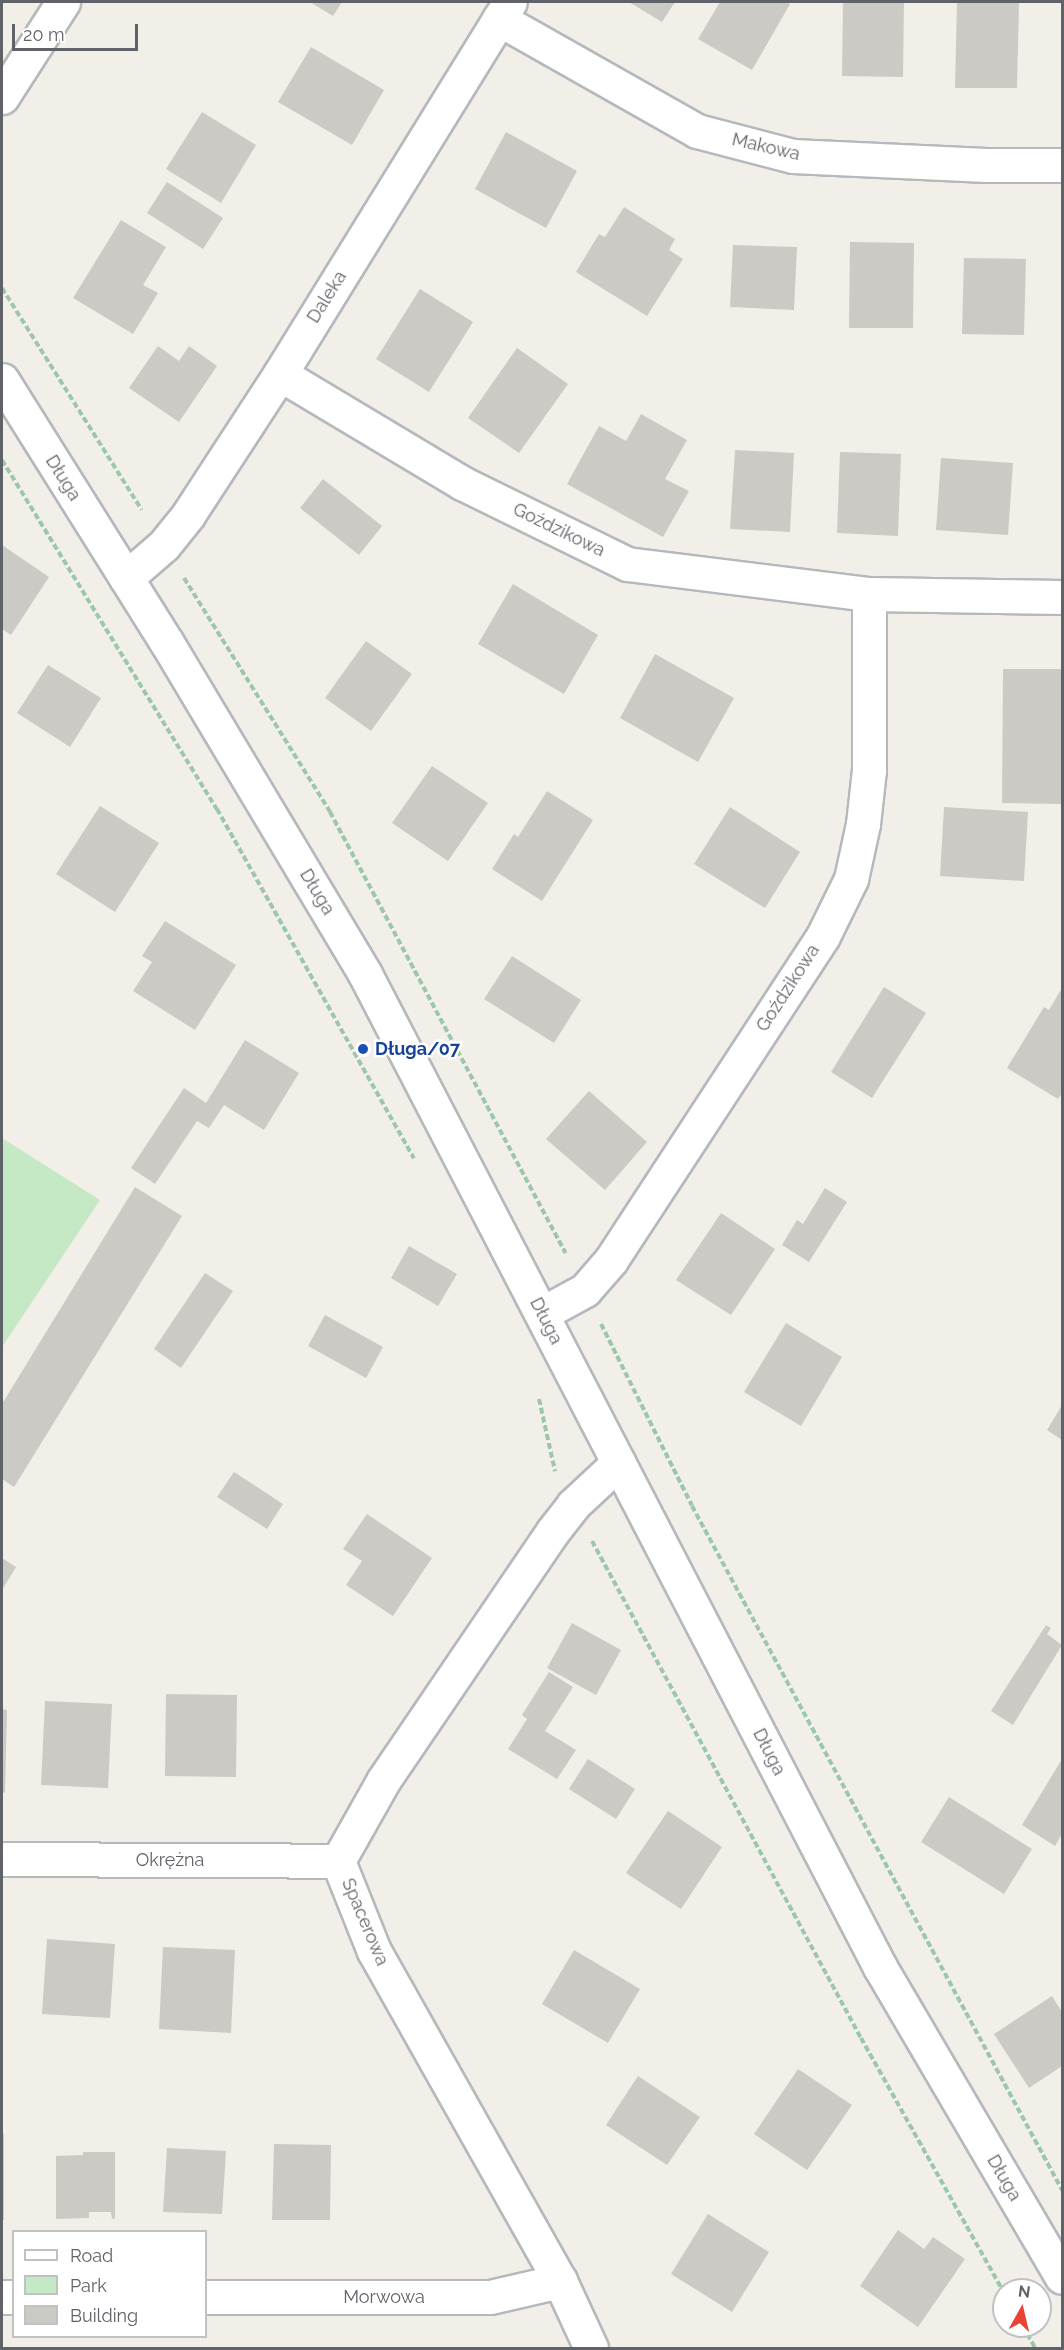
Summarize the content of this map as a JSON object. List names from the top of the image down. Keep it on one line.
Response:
{"streets":{"street":["Makowa","Daleka","Długa","Goździkowa","Okrężna","Spacerowa","Morwowa"]},"crossings":[["Makowa","Daleka"],["Daleka","Długa"],["Daleka","Goździkowa"],["Długa","Goździkowa"],["Długa","Spacerowa"],["Okrężna","Spacerowa"],["Spacerowa","Morwowa"]],"places":["Długa/07"],"legend":["Road","Park","Building"],"scale_bar":"20 m","north":"top"}
